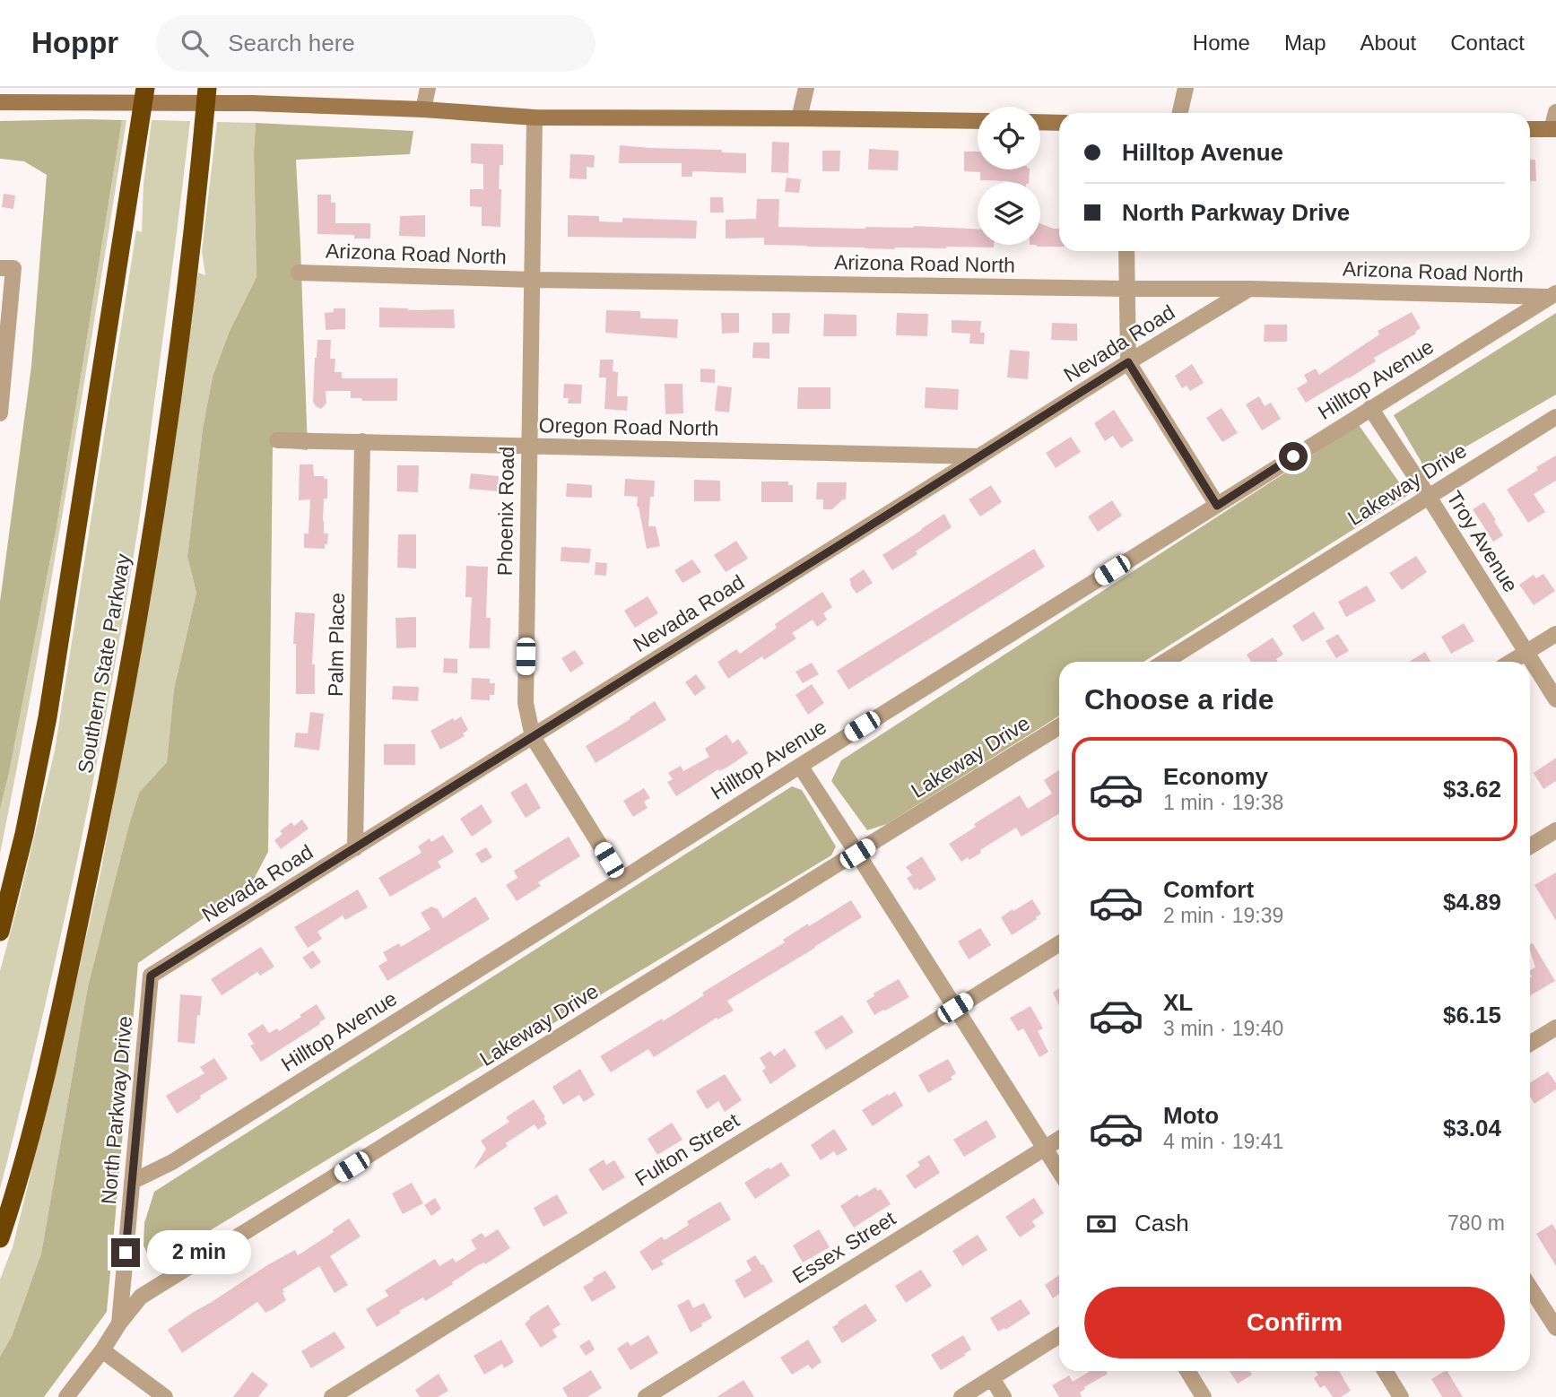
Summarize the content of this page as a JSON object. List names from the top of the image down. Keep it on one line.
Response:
{"streets":{"highway":["Southern State Parkway"],"street":["Arizona Road North","Nevada Road","Hilltop Avenue","Oregon Road North","Lakeway Drive","Phoenix Road","Troy Avenue","Palm Place","North Parkway Drive","Fulton Street","Essex Street"]},"crossings":[["Arizona Road North","Nevada Road"],["Arizona Road North","Hilltop Avenue"],["Arizona Road North","Phoenix Road"],["Nevada Road","Oregon Road North"],["Nevada Road","Phoenix Road"],["Nevada Road","Palm Place"],["Nevada Road","North Parkway Drive"],["Hilltop Avenue","Phoenix Road"],["Hilltop Avenue","Troy Avenue"],["Hilltop Avenue","North Parkway Drive"],["Oregon Road North","Phoenix Road"],["Oregon Road North","Palm Place"],["Lakeway Drive","Troy Avenue"],["Lakeway Drive","North Parkway Drive"]],"page":{"header":"Hoppr","search":"Search here","nav":["Home","Map","About","Contact"],"banner":["Hilltop Avenue","North Parkway Drive"],"heading":"Choose a ride","list":[{"name":"Economy","note":"1 min · 19:38","value":"$3.62"},{"name":"Comfort","note":"2 min · 19:39","value":"$4.89"},{"name":"XL","note":"3 min · 19:40","value":"$6.15"},{"name":"Moto","note":"4 min · 19:41","value":"$3.04"}],"pay":["Cash","780 m"],"bubble":"2 min","buttons":"Confirm"}}
